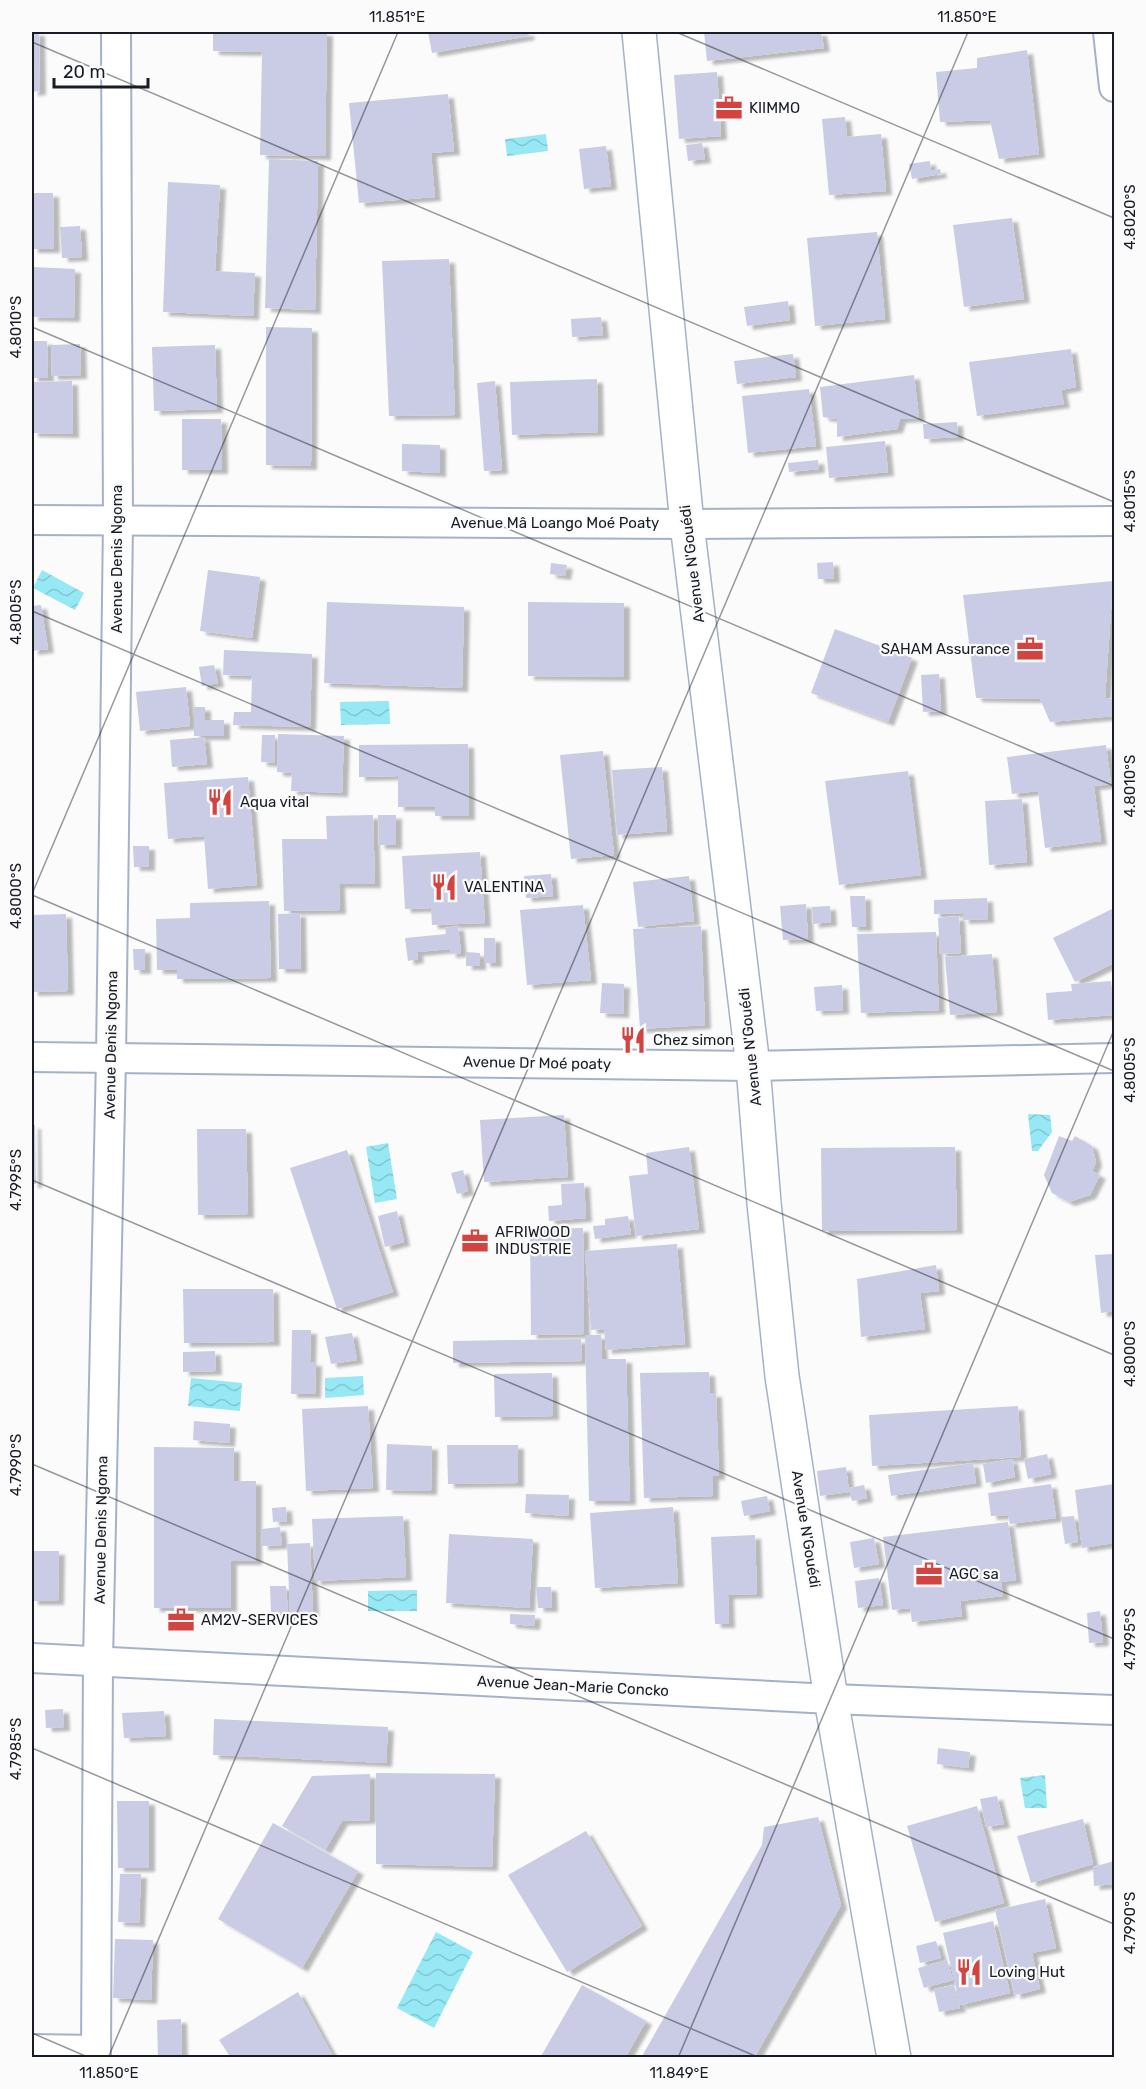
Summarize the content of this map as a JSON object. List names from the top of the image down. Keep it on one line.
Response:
{"streets":{"street":["Avenue Mâ Loango Moé Poaty","Avenue Denis Ngoma","Avenue N'Gouédi","Avenue Dr Moé poaty","Avenue Jean-Marie Concko"]},"crossings":[["Avenue Mâ Loango Moé Poaty","Avenue Denis Ngoma"],["Avenue Mâ Loango Moé Poaty","Avenue N'Gouédi"],["Avenue Denis Ngoma","Avenue Dr Moé poaty"],["Avenue Denis Ngoma","Avenue Jean-Marie Concko"],["Avenue N'Gouédi","Avenue Dr Moé poaty"],["Avenue N'Gouédi","Avenue Jean-Marie Concko"]],"places":{"office":["KIIMMO","SAHAM Assurance","AFRIWOOD INDUSTRIE","AGC sa","AM2V-SERVICES"],"restaurant":["Aqua vital","VALENTINA","Chez simon","Loving Hut"]},"scale_bar":"20 m","coordinates":["11.851°E","11.850°E","4.8020°S","4.8010°S","4.8015°S","4.8005°S","4.8000°S","4.7995°S","4.7990°S","4.7985°S","11.849°E"]}
